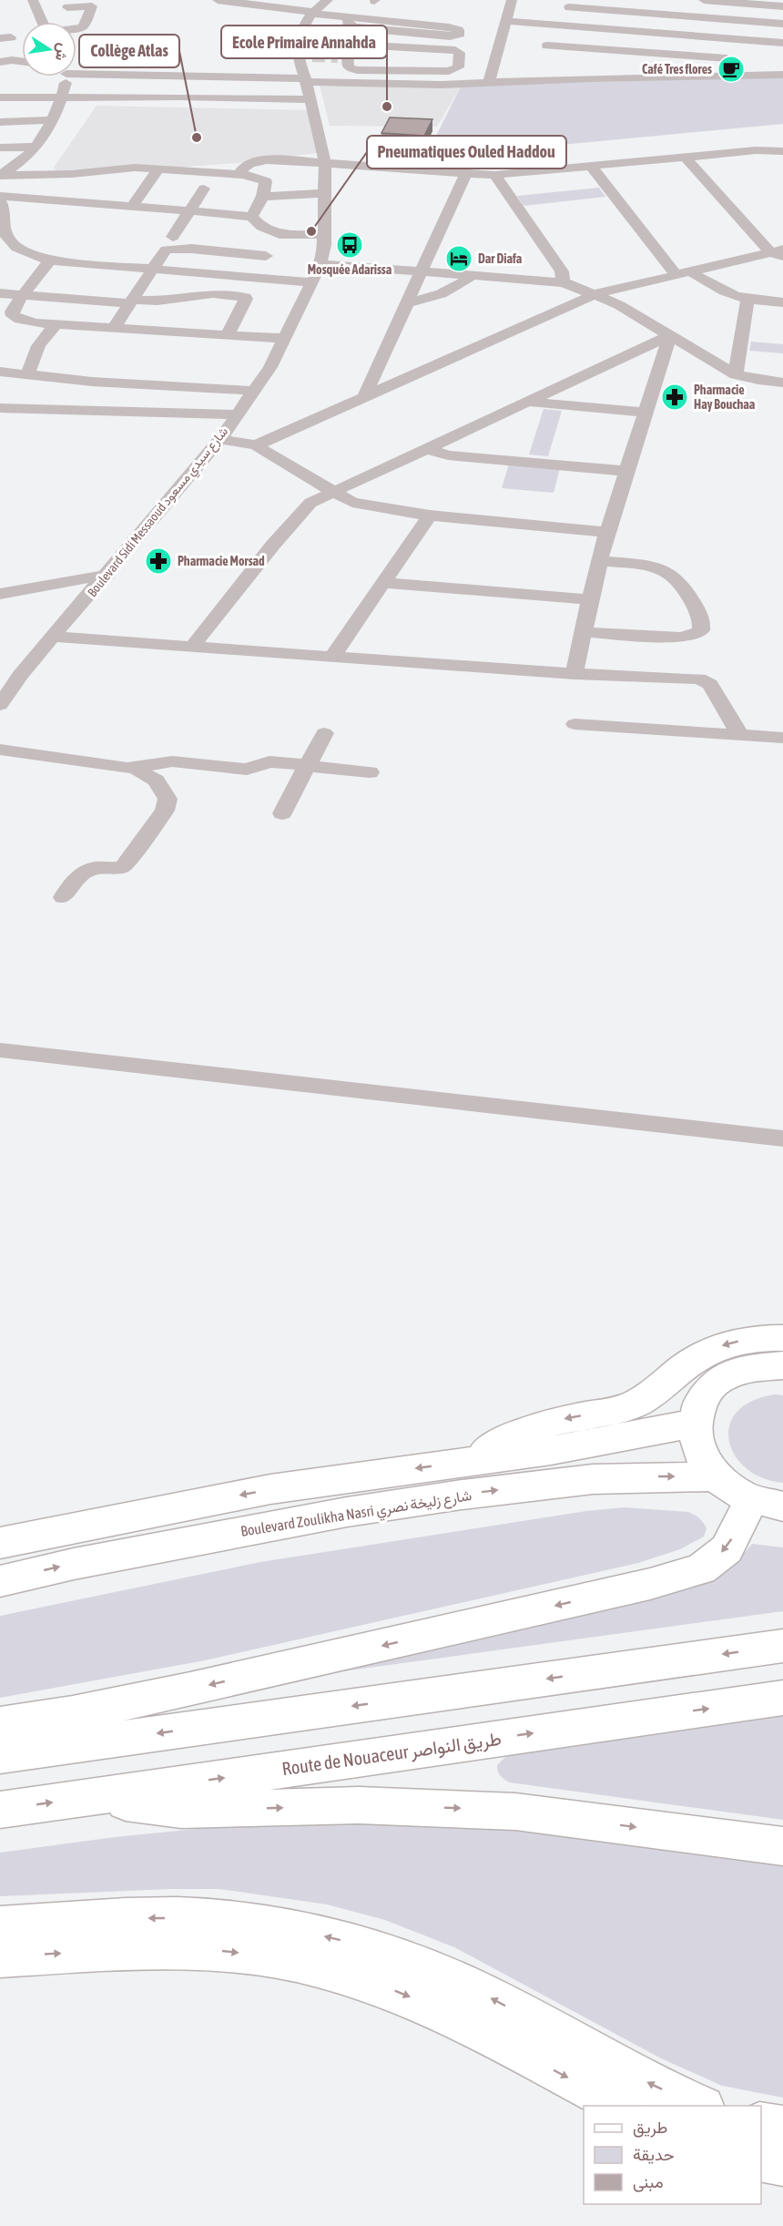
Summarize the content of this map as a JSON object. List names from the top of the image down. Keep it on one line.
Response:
{"streets":{"main road":["Boulevard Zoulikha Nasri شارع زليخة نصري","Route de Nouaceur طريق النواصر"],"street":["Boulevard Sidi Messaoud شارع سيدي مسعود"]},"places":{"cafe":["Café Tres flores"],"other":["Ecole Primaire Annahda","Collège Atlas","Pneumatiques Ouled Haddou"],"bus stop":["Mosquée Adarissa"],"hotel":["Dar Diafa"],"pharmacy":["Pharmacie Hay Bouchaa","Pharmacie Morsad"]},"legend":["طريق","حديقة","مبنى"],"north":"right"}
